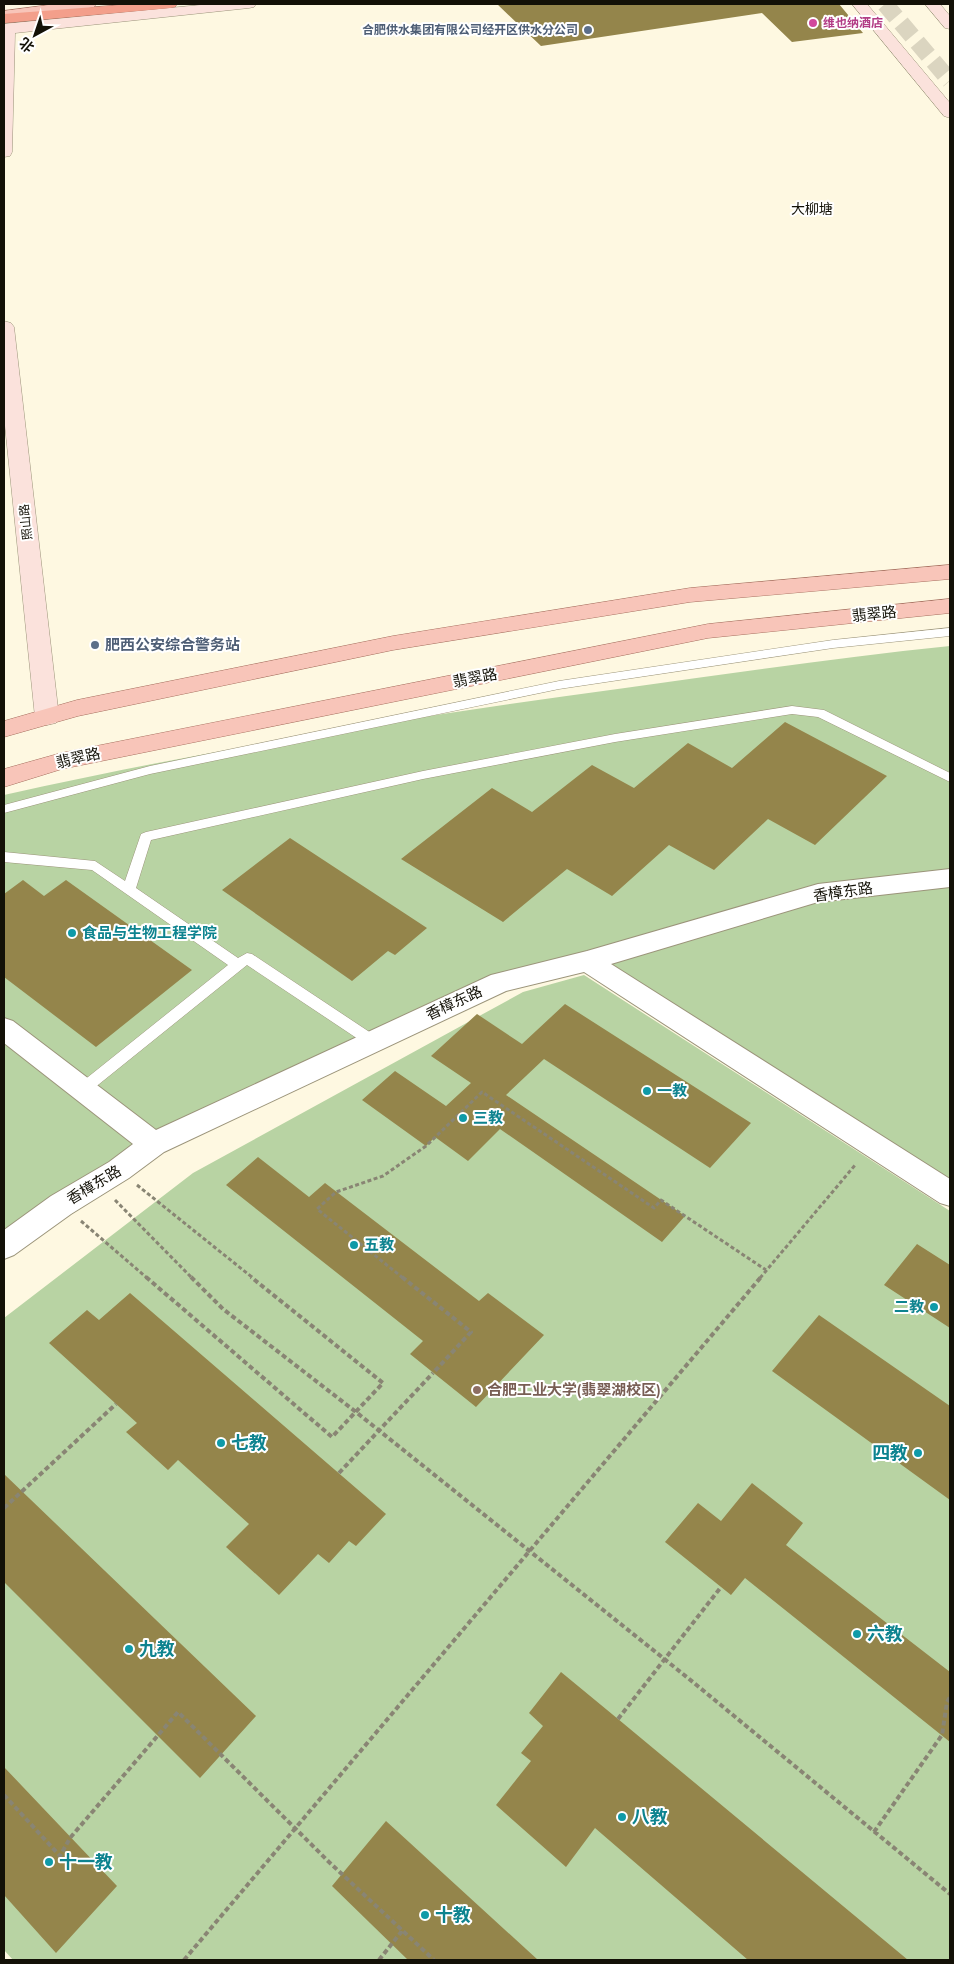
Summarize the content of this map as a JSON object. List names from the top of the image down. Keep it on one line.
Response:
{"streets":{"main road":["翡翠路"],"street":["照山路","香樟东路"]},"districts":["大柳塘"],"places":["维也纳酒店","合肥供水集团有限公司经开区供水分公司","肥西公安综合警务站","食品与生物工程学院","一教","三教","五教","二教","合肥工业大学(翡翠湖校区)","七教","四教","六教","九教","八教","十一教","十教"],"north":"bottom left"}
